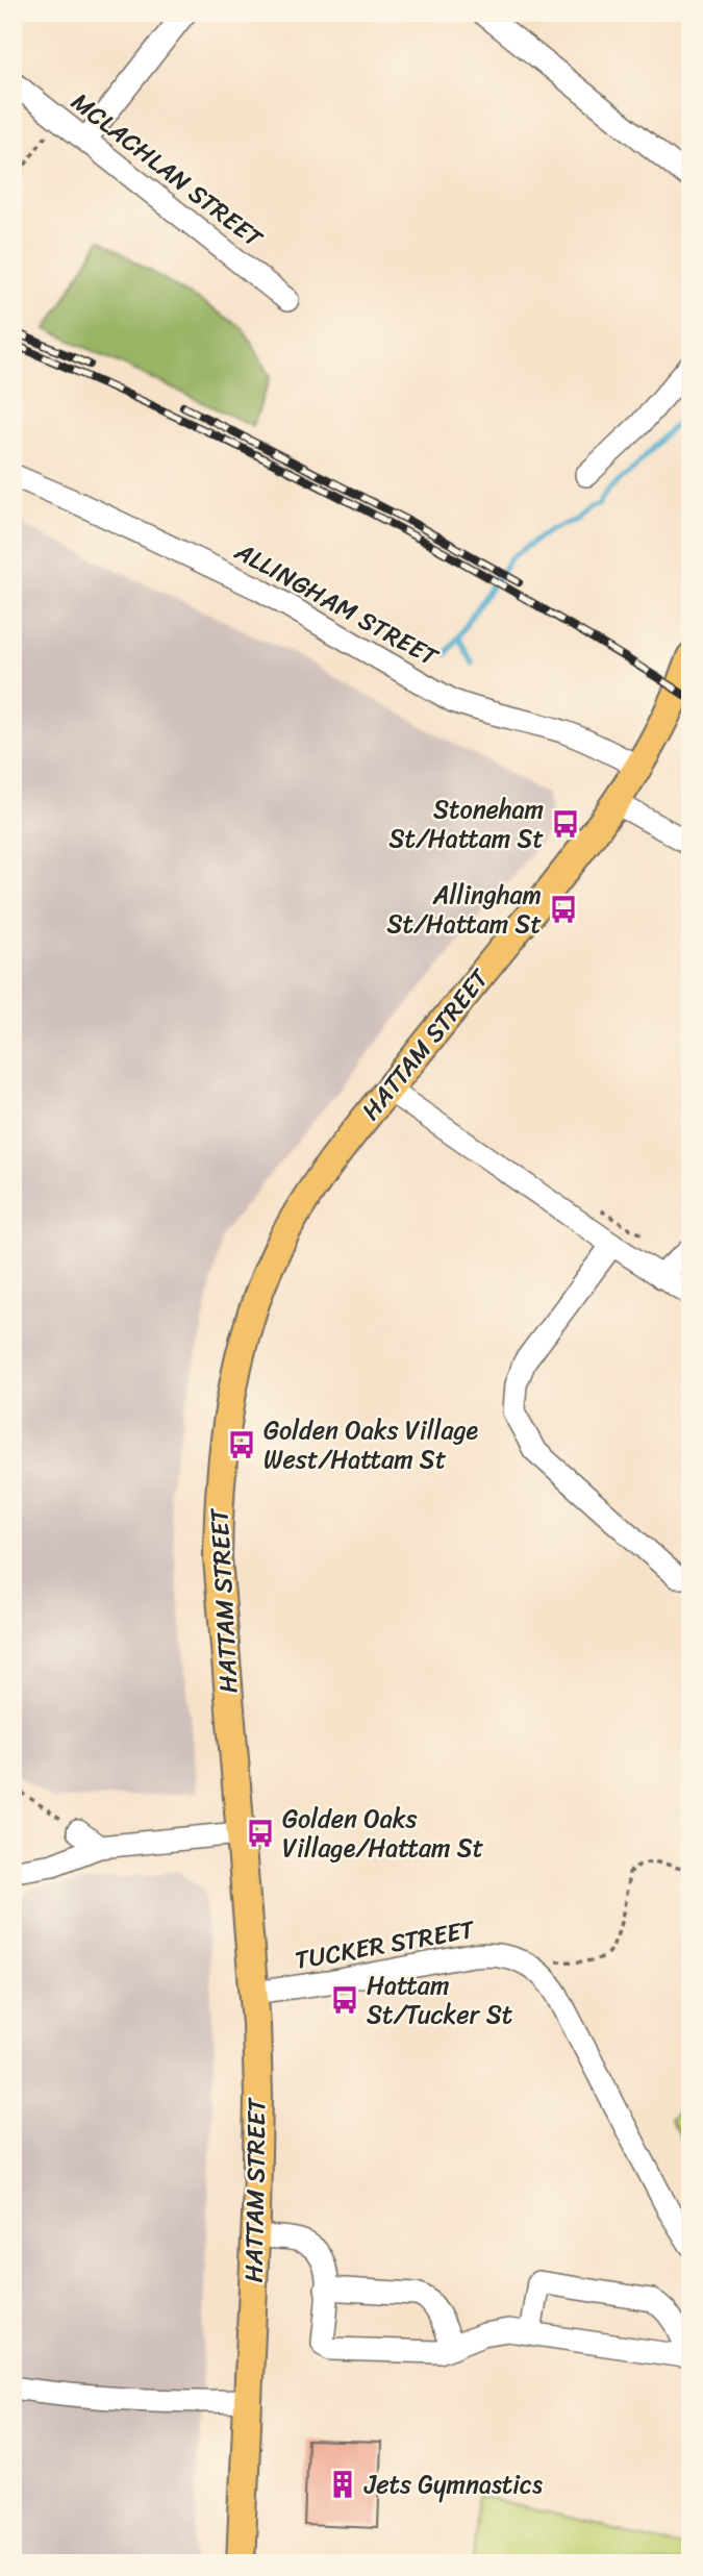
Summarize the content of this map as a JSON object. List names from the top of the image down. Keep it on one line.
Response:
{"streets":{"main road":["HATTAM STREET"],"street":["MCLACHLAN STREET","ALLINGHAM STREET","TUCKER STREET"]},"crossings":[["ALLINGHAM STREET","HATTAM STREET"],["HATTAM STREET","TUCKER STREET"]],"places":{"bus stop":["Stoneham St/Hattam St","Allingham St/Hattam St","Golden Oaks Village West/Hattam St","Golden Oaks Village/Hattam St","Hattam St/Tucker St"],"building":["Jets Gymnastics"]}}
